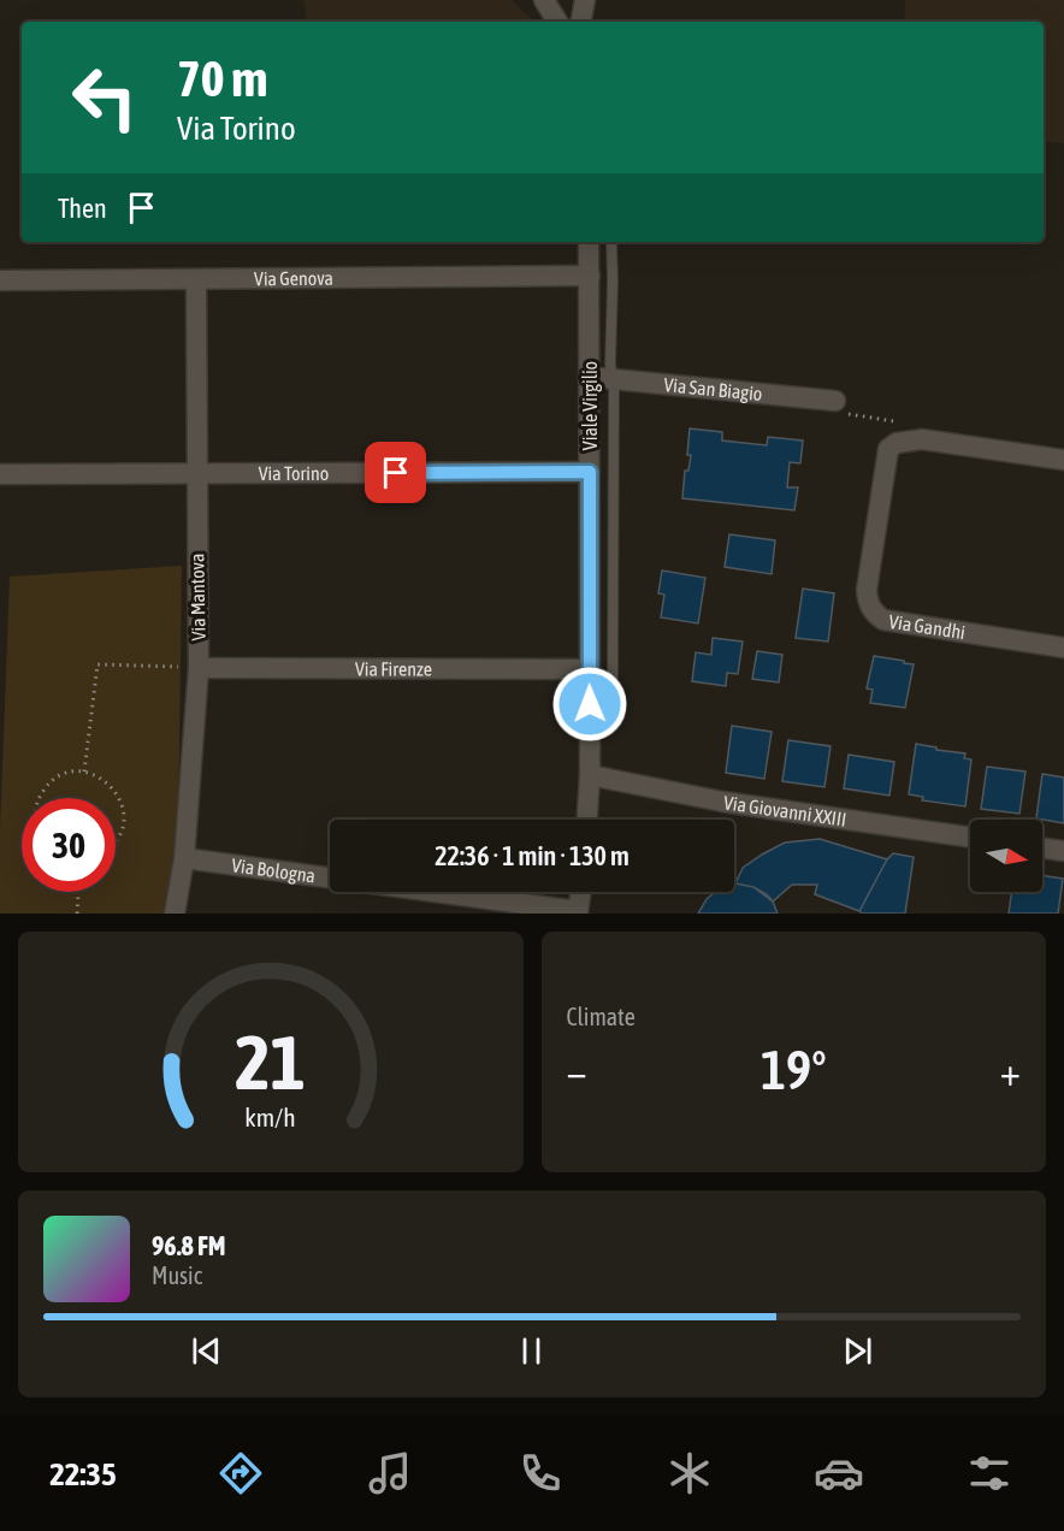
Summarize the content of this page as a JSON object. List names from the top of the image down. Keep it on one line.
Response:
{"streets":{"street":["Via Genova","Via San Biagio","Viale Virgilio","Via Torino","Via Mantova","Via Gandhi","Via Firenze","Via Giovanni XXIII","Via Bologna"]},"crossings":[["Via Genova","Viale Virgilio"],["Via Genova","Via Mantova"],["Via San Biagio","Viale Virgilio"],["Viale Virgilio","Via Torino"],["Viale Virgilio","Via Firenze"],["Viale Virgilio","Via Giovanni XXIII"],["Via Torino","Via Mantova"],["Via Mantova","Via Firenze"],["Via Mantova","Via Bologna"]],"north":"right","page":{"turn":["70 m","Via Torino"],"then":"Then","limit":"30","trip":"22:36 · 1 min · 130 m","tile":"Climate","heat":["−","19°","+"],"song":["96.8 FM","Music"],"tabs":"22:35","gauge":["21","km/h"]}}
